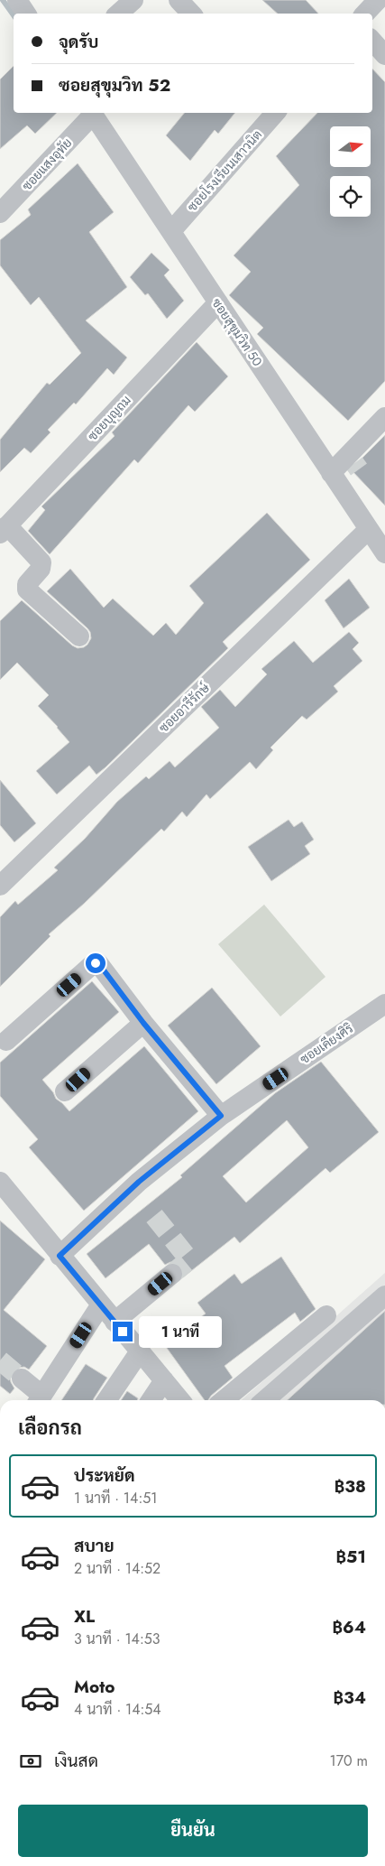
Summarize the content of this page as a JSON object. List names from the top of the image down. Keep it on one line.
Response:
{"streets":{"street":["ซอยแสงอุทัย","ซอยโรงเรียนเสาวนิต","ซอยสุขุมวิท 50","ซอยบุญถม","ซอยอารีรักษ์","ซอยเคียงศิริ"]},"crossings":[["ซอยแสงอุทัย","ซอยสุขุมวิท 50"],["ซอยโรงเรียนเสาวนิต","ซอยสุขุมวิท 50"],["ซอยสุขุมวิท 50","ซอยบุญถม"],["ซอยสุขุมวิท 50","ซอยอารีรักษ์"]],"north":"right","page":{"banner":["จุดรับ","ซอยสุขุมวิท 52"],"bubble":"1 นาที","heading":"เลือกรถ","list":[{"name":"ประหยัด","note":"1 นาที · 14:51","value":"฿38"},{"name":"สบาย","note":"2 นาที · 14:52","value":"฿51"},{"name":"XL","note":"3 นาที · 14:53","value":"฿64"},{"name":"Moto","note":"4 นาที · 14:54","value":"฿34"}],"pay":["เงินสด","170 m"],"buttons":"ยืนยัน"}}
